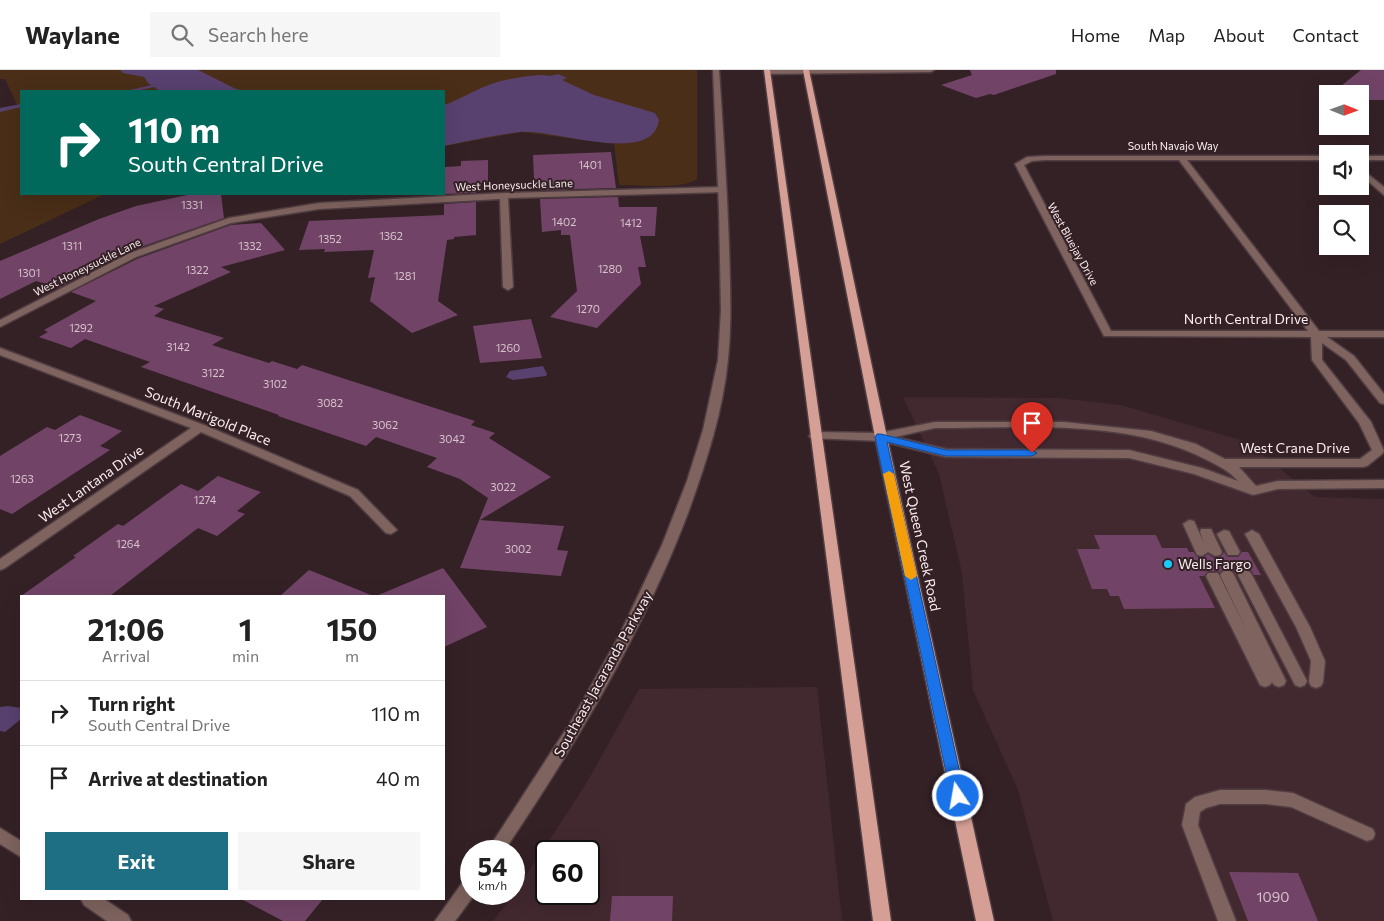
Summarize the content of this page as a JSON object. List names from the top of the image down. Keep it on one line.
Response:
{"streets":{"main road":["West Queen Creek Road"],"street":["South Navajo Way","West Honeysuckle Lane","West Bluejay Drive","North Central Drive","South Marigold Place","West Crane Drive","West Lantana Drive","Southeast Jacaranda Parkway"]},"crossings":[["South Navajo Way","West Bluejay Drive"],["West Honeysuckle Lane","Southeast Jacaranda Parkway"],["West Bluejay Drive","North Central Drive"],["North Central Drive","West Crane Drive"],["South Marigold Place","West Lantana Drive"]],"places":["Wells Fargo"],"house_numbers":["1401","1331","1402","1412","1362","1352","1311","1332","1280","1322","1301","1281","1270","1292","3142","1260","3122","3102","3082","3062","1273","3042","1263","3022","1274","1264","3002","1090"],"north":"right","page":{"header":"Waylane","search":"Search here","nav":["Home","Map","About","Contact"],"turn":["110 m","South Central Drive"],"eta":["21:06","Arrival","1","min","150","m"],"list":[{"name":"Turn right","note":"South Central Drive","value":"110 m"},{"name":"Arrive at destination","value":"40 m"}],"buttons":["Exit","Share"],"speed":"54 km/h","limit":"60"}}
